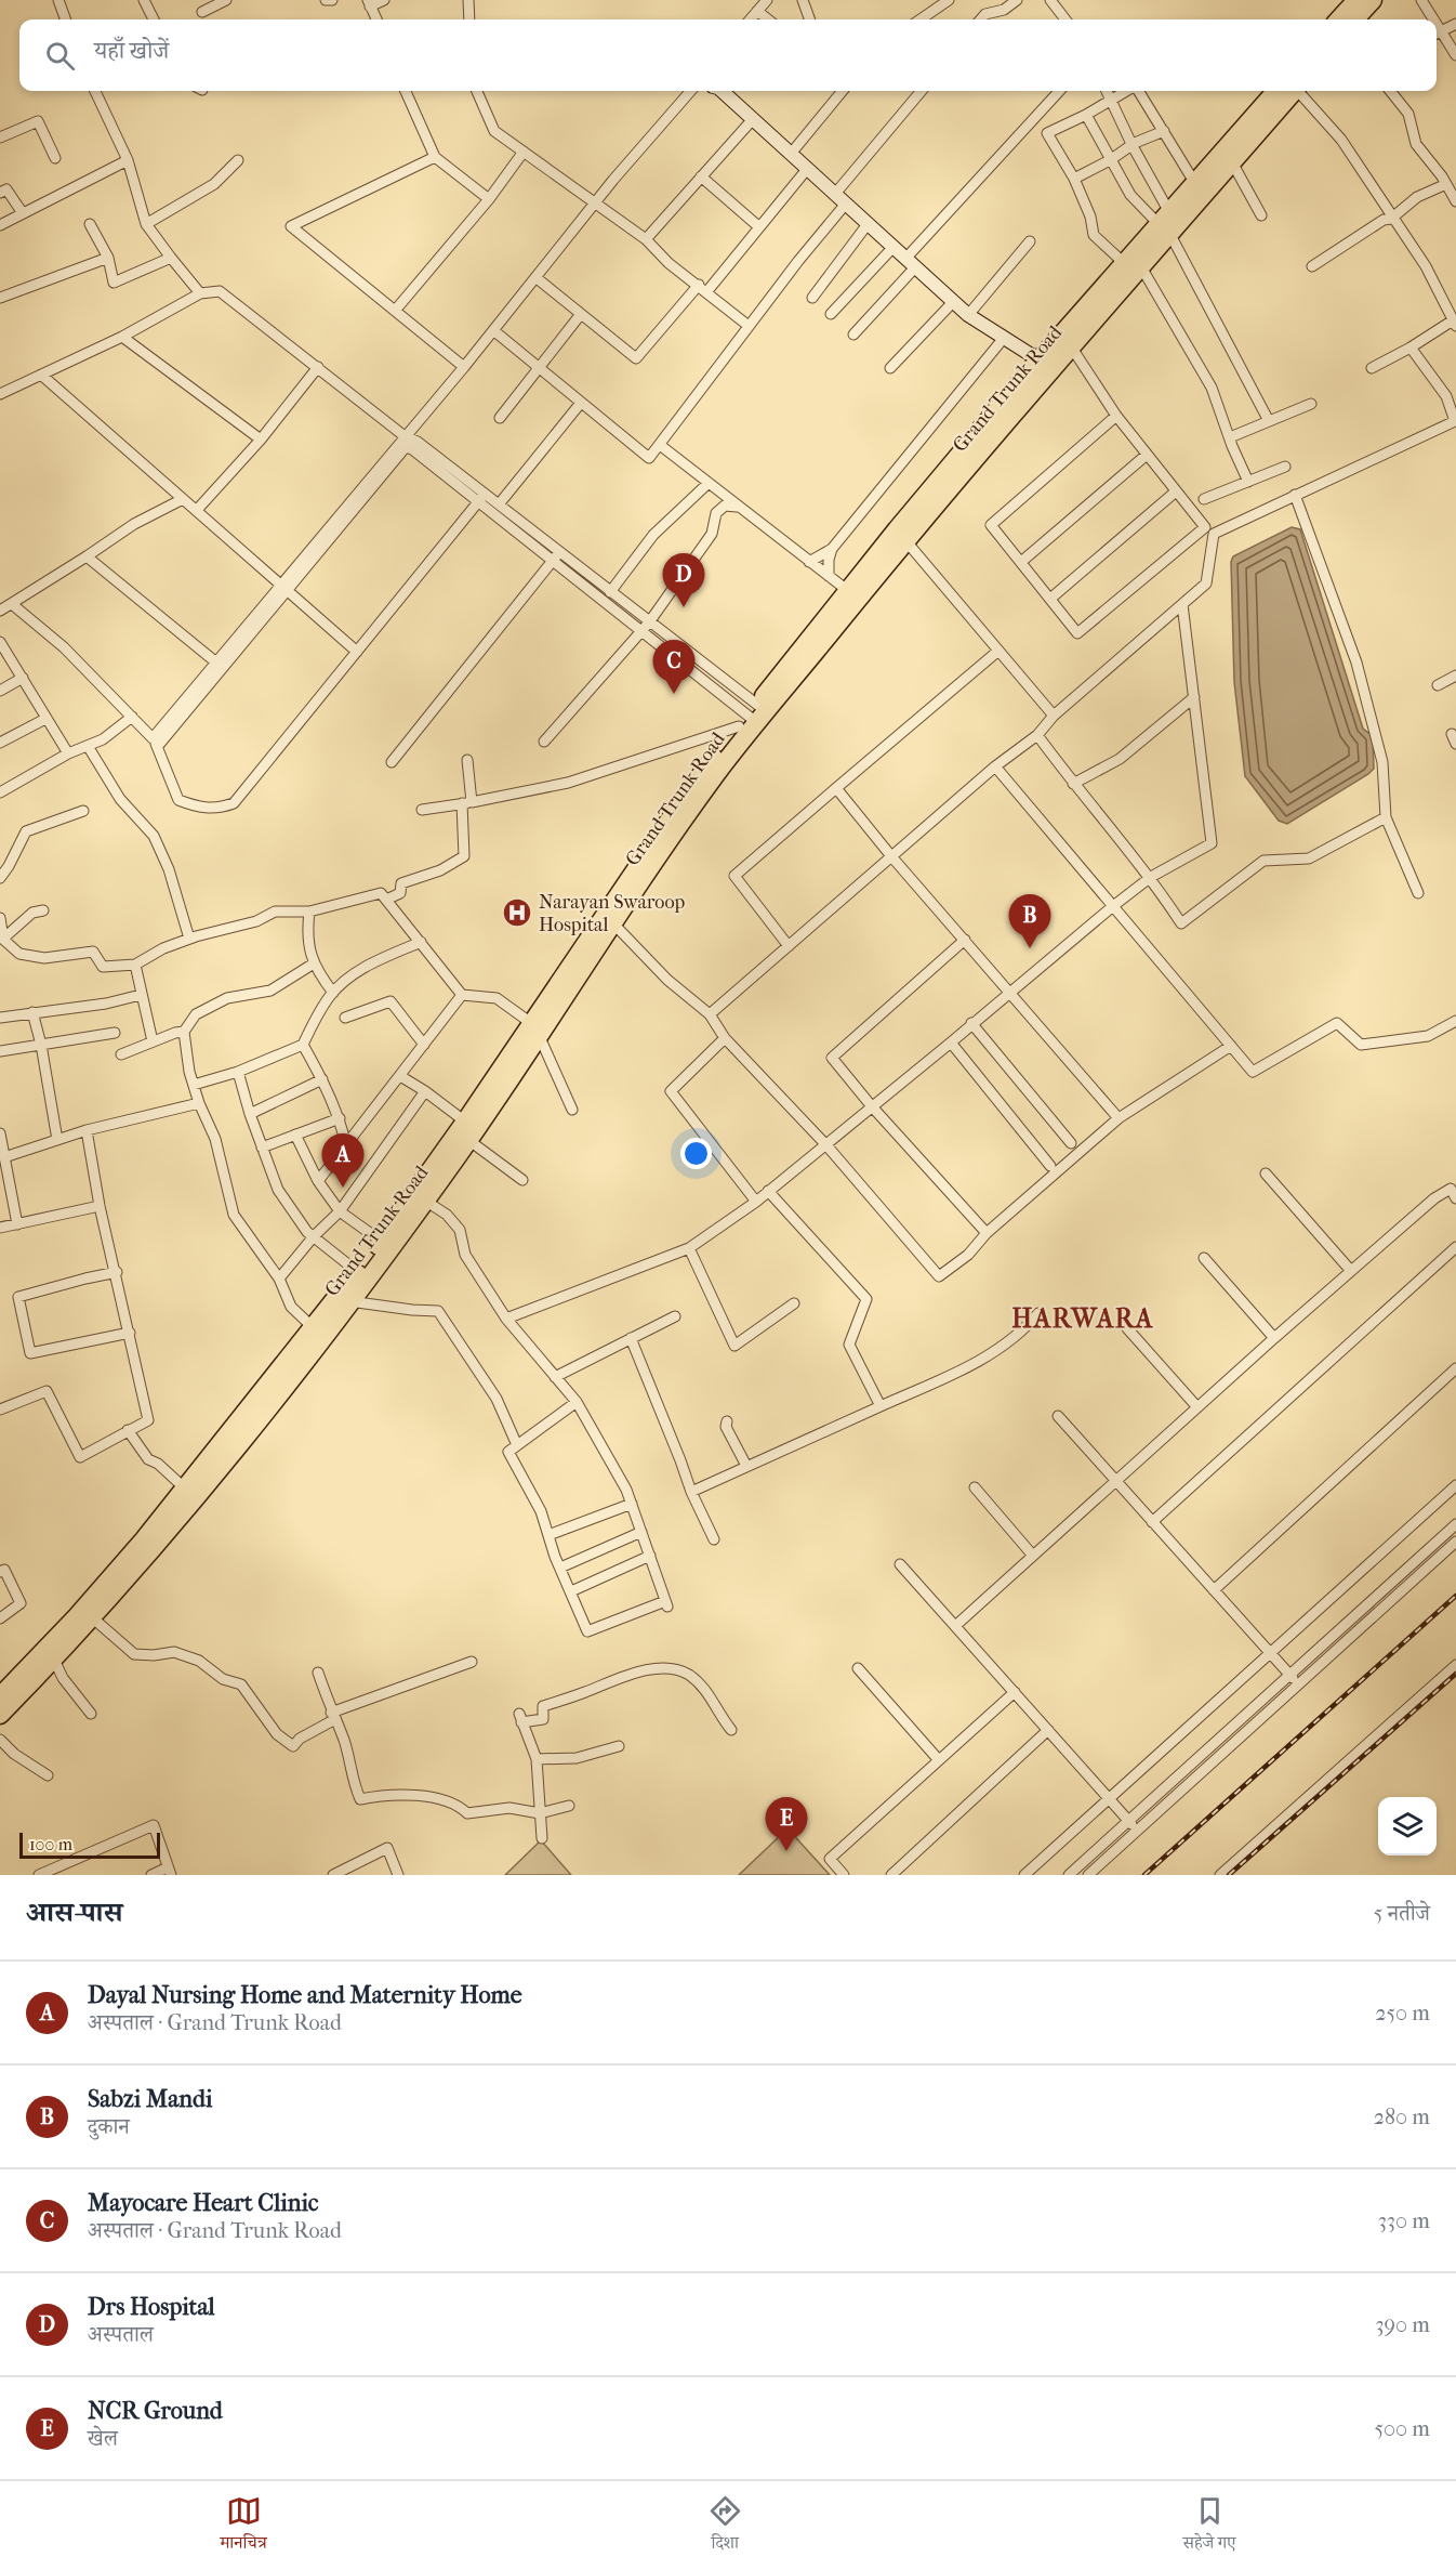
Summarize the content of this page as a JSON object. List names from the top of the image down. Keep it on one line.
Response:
{"streets":{"highway":["Grand Trunk Road"]},"districts":["HARWARA"],"places":{"hospital":["Narayan Swaroop Hospital"]},"scale_bar":"100 m","page":{"search":"यहाँ खोजें","pins":["D","C","B","A","E"],"scale":"100 m","heading":["आस-पास","5 नतीजे"],"list":[{"mark":"A","name":"Dayal Nursing Home and Maternity Home","note":"अस्पताल · Grand Trunk Road","value":"250 m"},{"mark":"B","name":"Sabzi Mandi","note":"दुकान","value":"280 m"},{"mark":"C","name":"Mayocare Heart Clinic","note":"अस्पताल · Grand Trunk Road","value":"330 m"},{"mark":"D","name":"Drs Hospital","note":"अस्पताल","value":"390 m"},{"mark":"E","name":"NCR Ground","note":"खेल","value":"500 m"}],"nav":["मानचित्र","दिशा","सहेजे गए"]}}
